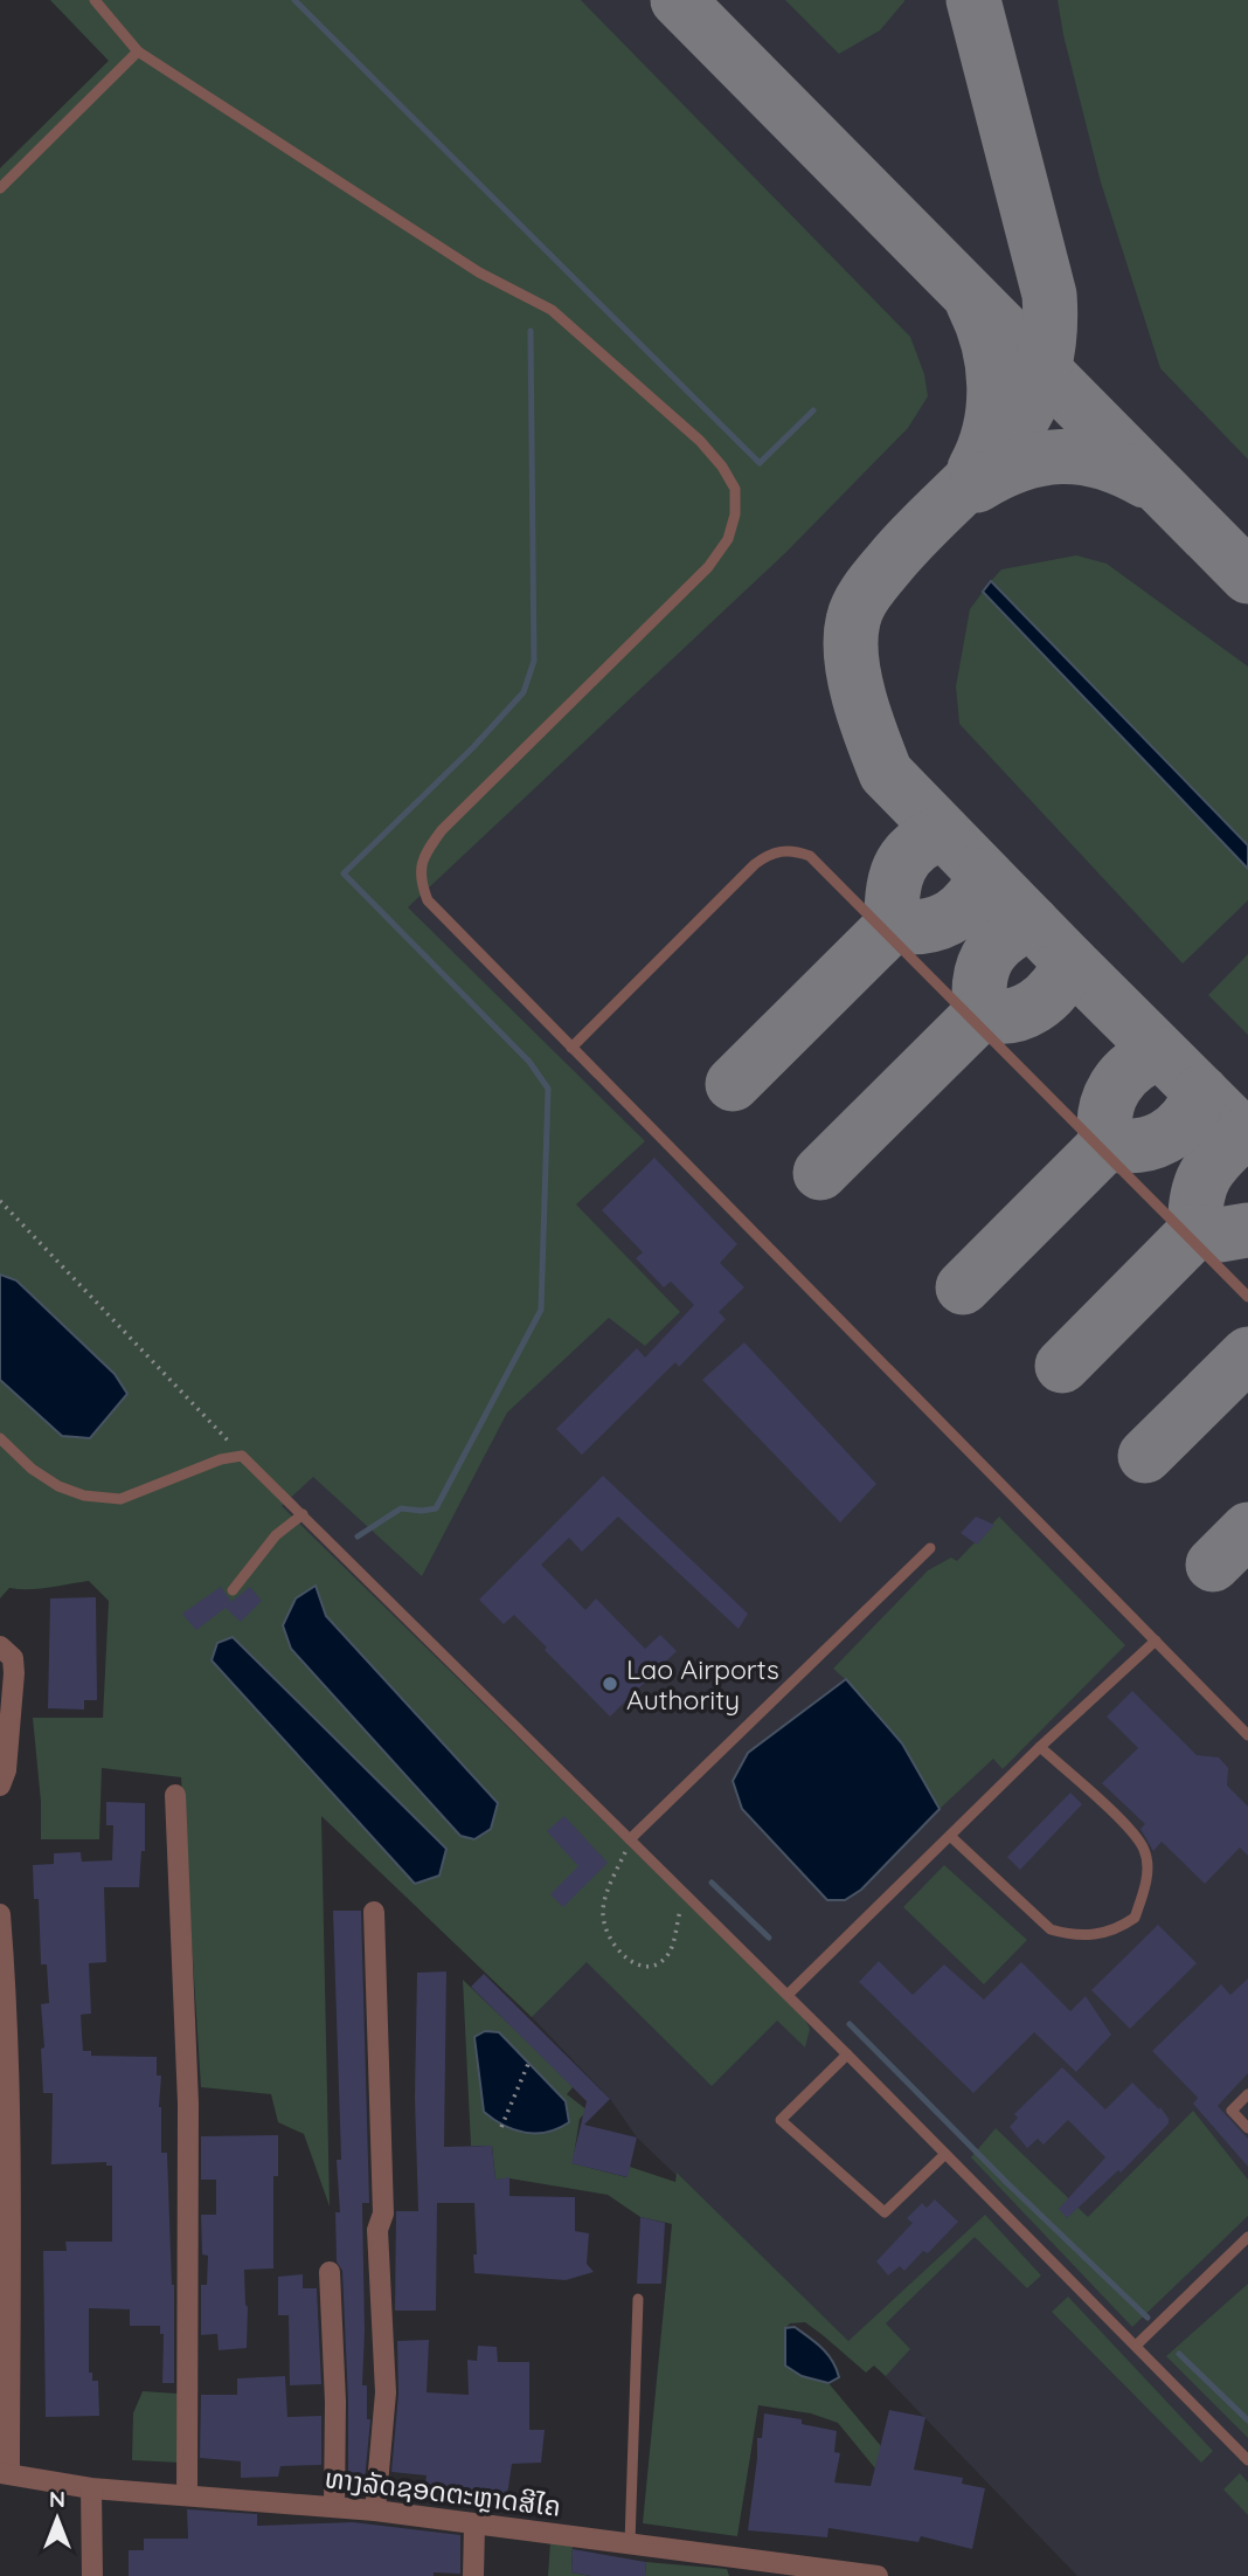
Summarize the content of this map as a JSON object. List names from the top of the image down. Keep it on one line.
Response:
{"streets":{"street":["ທາງລັດຊອດຕະຫຼາດສີໄຄ"]},"places":["Lao Airports Authority"],"north":"top"}
